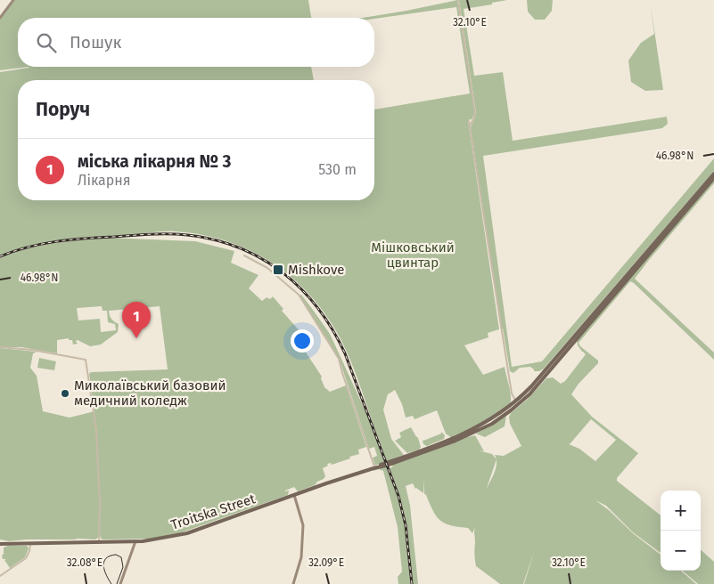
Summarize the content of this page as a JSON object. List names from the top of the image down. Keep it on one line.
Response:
{"streets":{"main road":["Troitska Street"]},"parks":["Мішковський цвинтар"],"places":{"transit":["Mishkove"],"other":["Миколаївський базовий медичний коледж"]},"page":{"search":"Пошук","heading":"Поруч","list":[{"mark":"1","name":"міська лікарня № 3","note":"Лікарня","value":"530 m"}],"pins":"1","map_buttons":["+","−"]},"coordinates":["32.10°E","46.98°N","32.08°E","32.09°E"]}
